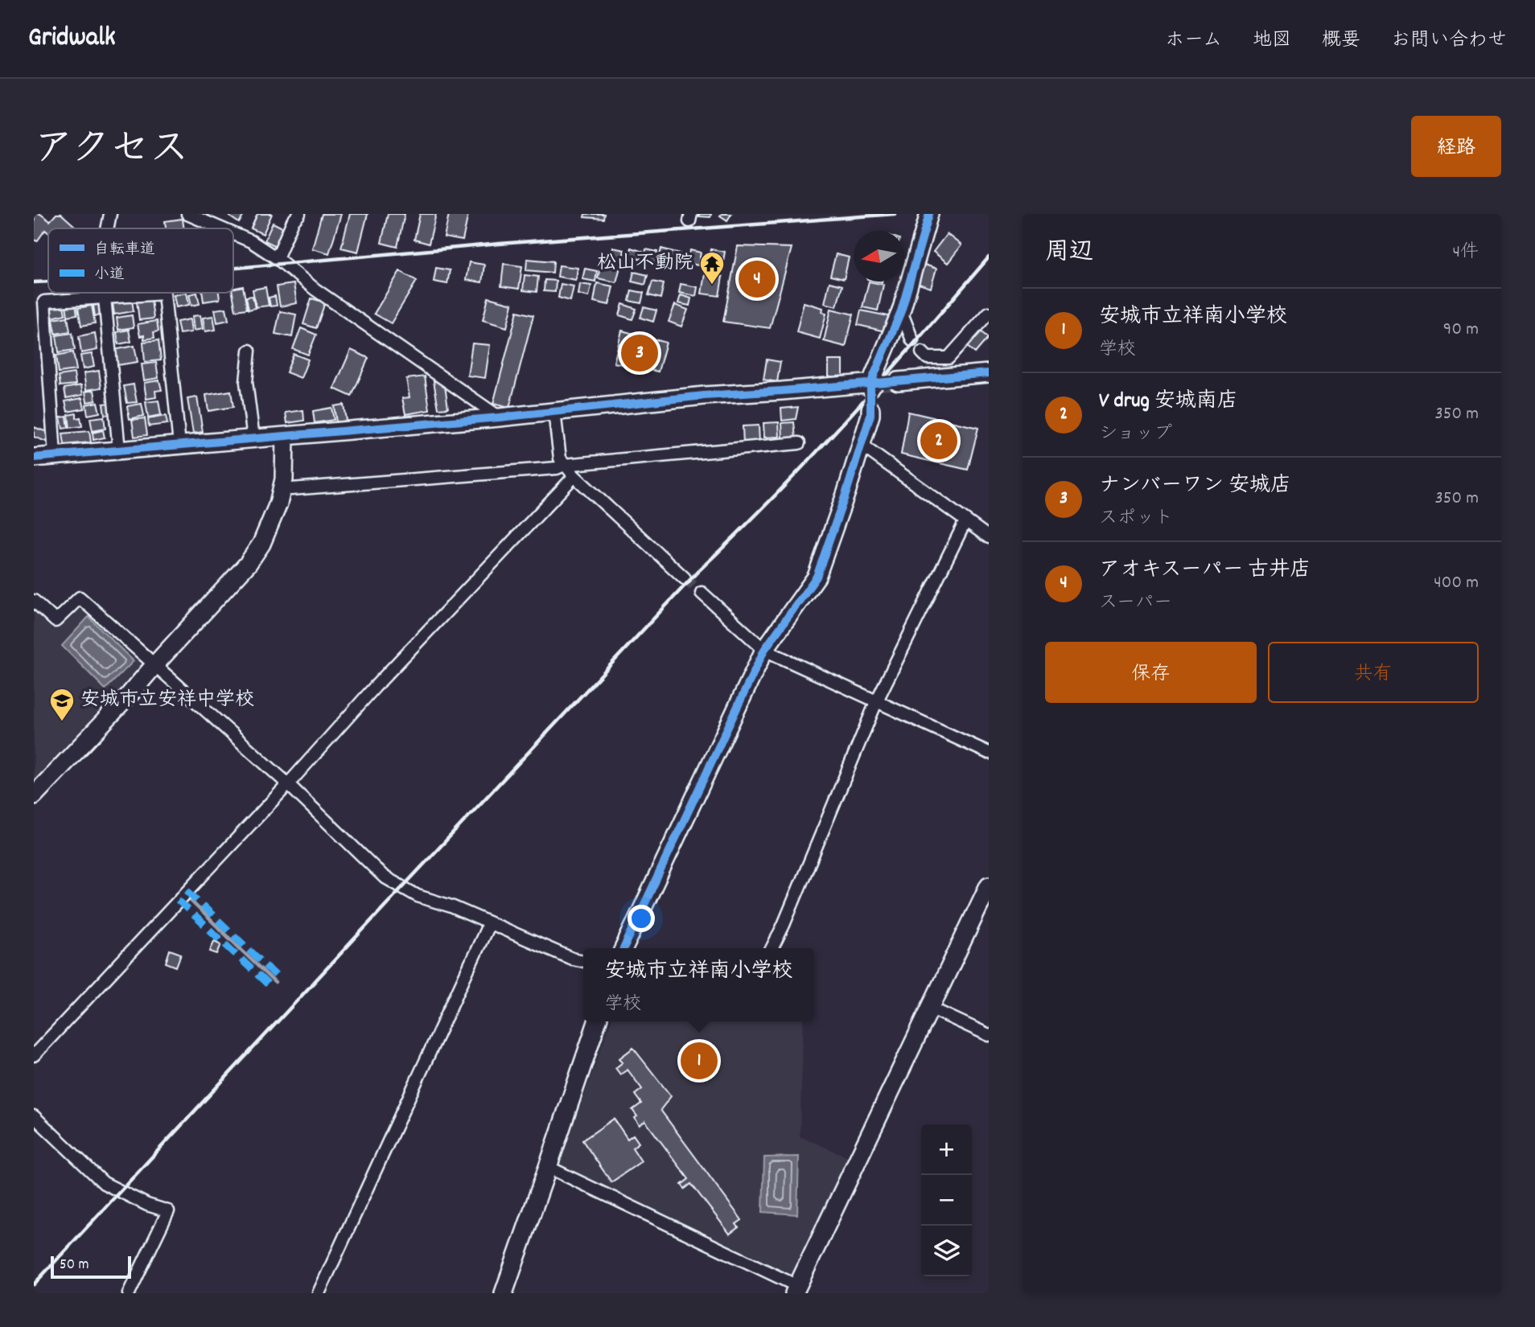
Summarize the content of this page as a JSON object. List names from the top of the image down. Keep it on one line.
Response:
{"places":{"temple":["松山不動院"],"school or university":["安城市立安祥中学校"]},"legend":["自転車道","小道"],"scale_bar":"50 m","north":"left","page":{"header":"Gridwalk","nav":["ホーム","地図","概要","お問い合わせ"],"title":"アクセス","buttons":["経路",["保存","共有"]],"heading":["周辺","4件"],"pins":["4","3","2","1"],"list":[{"mark":"1","name":"安城市立祥南小学校","note":"学校","value":"90 m"},{"mark":"2","name":"V drug 安城南店","note":"ショップ","value":"350 m"},{"mark":"3","name":"ナンバーワン 安城店","note":"スポット","value":"350 m"},{"mark":"4","name":"アオキスーパー 古井店","note":"スーパー","value":"400 m"}],"popup":["安城市立祥南小学校","学校"],"map_buttons":["+","−"],"scale":"50 m"}}
